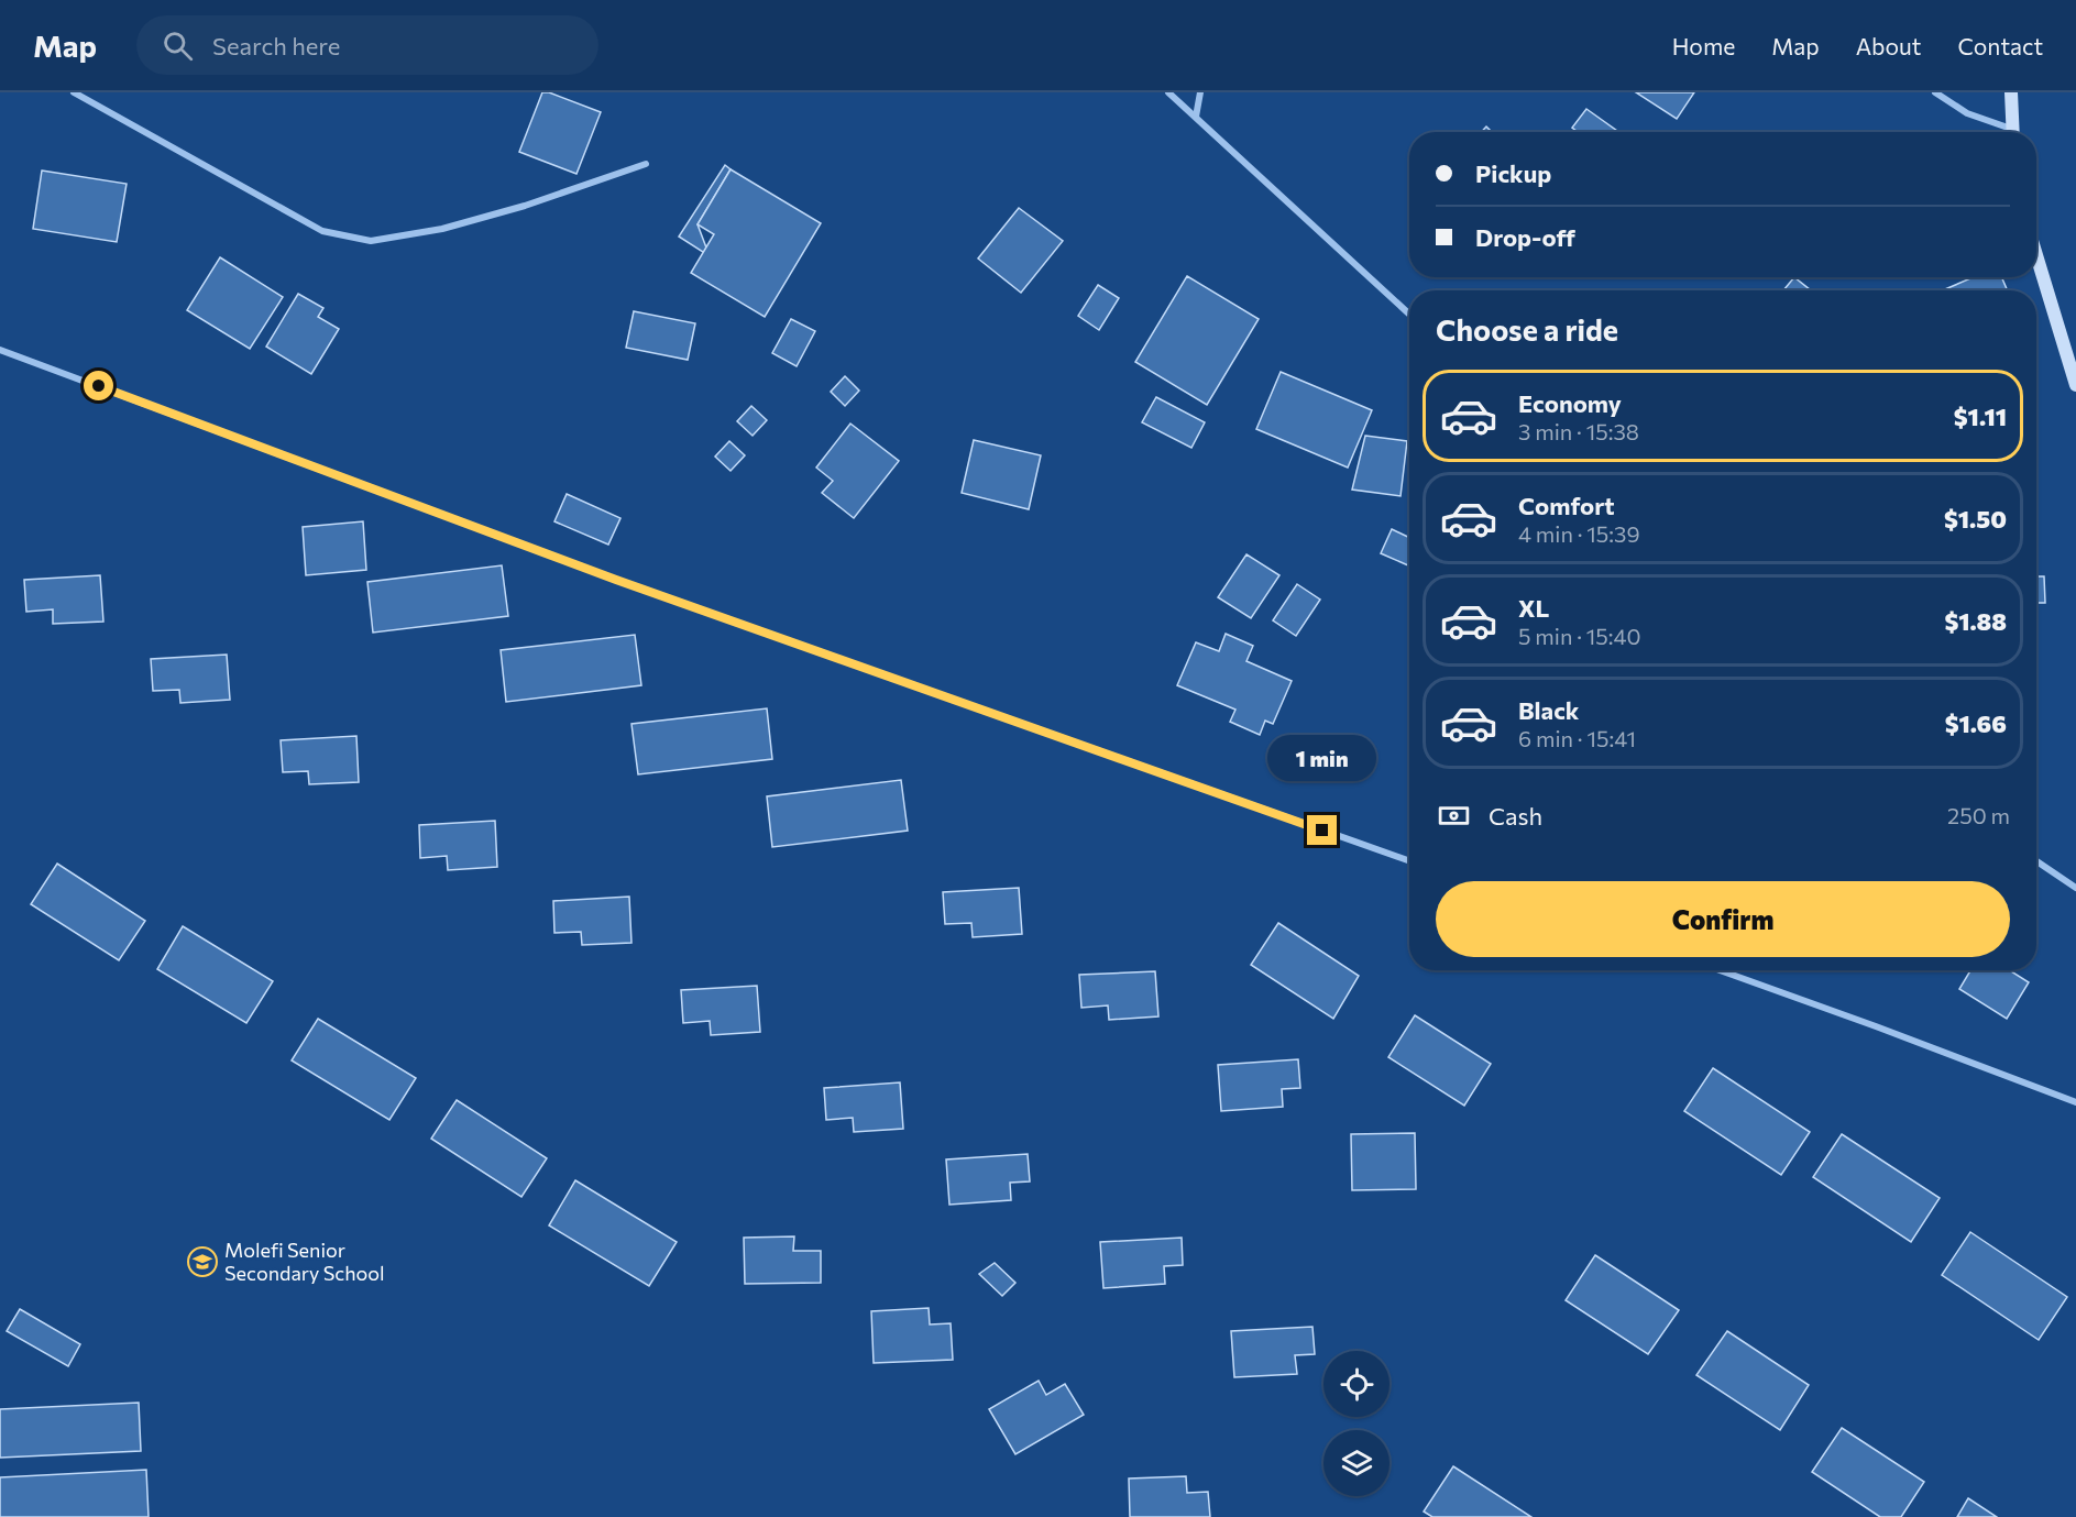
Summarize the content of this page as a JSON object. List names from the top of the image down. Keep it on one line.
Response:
{"places":{"school or university":["Molefi Senior Secondary School"]},"page":{"header":"Map","search":"Search here","nav":["Home","Map","About","Contact"],"banner":["Pickup","Drop-off"],"heading":"Choose a ride","list":[{"name":"Economy","note":"3 min · 15:38","value":"$1.11"},{"name":"Comfort","note":"4 min · 15:39","value":"$1.50"},{"name":"XL","note":"5 min · 15:40","value":"$1.88"},{"name":"Black","note":"6 min · 15:41","value":"$1.66"}],"bubble":"1 min","pay":["Cash","250 m"],"buttons":"Confirm"}}
